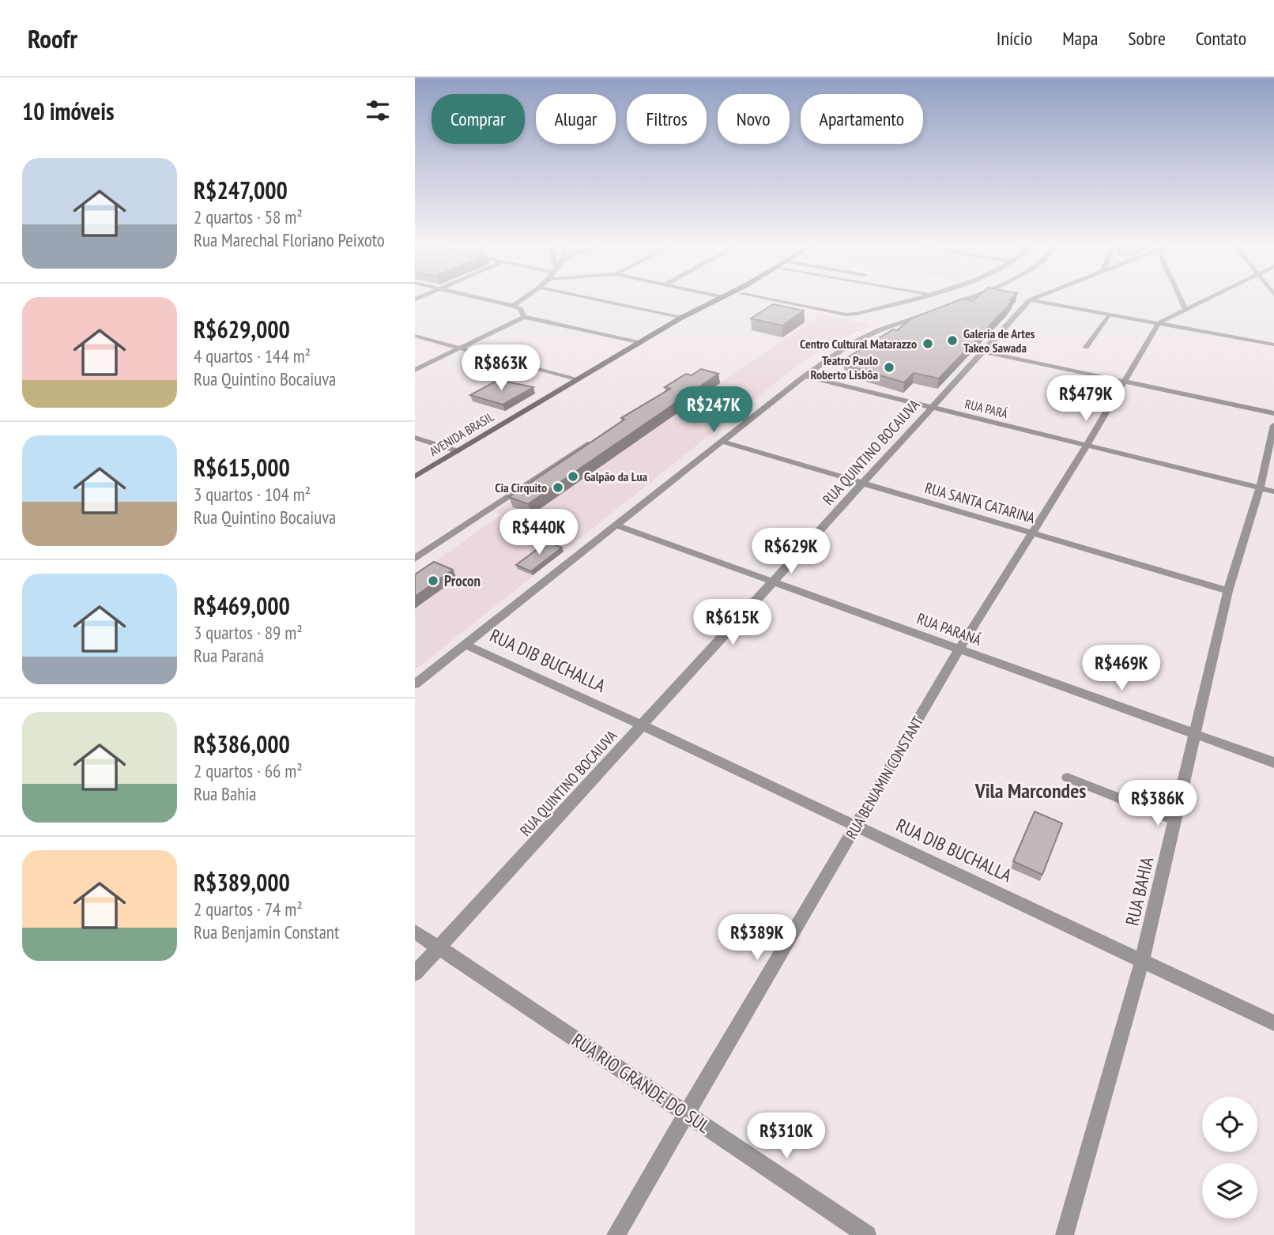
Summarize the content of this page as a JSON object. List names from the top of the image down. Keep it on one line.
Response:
{"streets":{"street":["RUA PARÁ","AVENIDA BRASIL","RUA QUINTINO BOCAIUVA","RUA SANTA CATARINA","RUA PARANÁ","RUA DIB BUCHALLA","RUA BENJAMIN CONSTANT","RUA BAHIA","RUA RIO GRANDE DO SUL"]},"crossings":[["RUA PARÁ","RUA QUINTINO BOCAIUVA"],["RUA PARÁ","RUA BENJAMIN CONSTANT"],["RUA PARÁ","RUA BAHIA"],["RUA QUINTINO BOCAIUVA","RUA SANTA CATARINA"],["RUA QUINTINO BOCAIUVA","RUA PARANÁ"],["RUA QUINTINO BOCAIUVA","RUA DIB BUCHALLA"],["RUA QUINTINO BOCAIUVA","RUA RIO GRANDE DO SUL"],["RUA SANTA CATARINA","RUA BENJAMIN CONSTANT"],["RUA SANTA CATARINA","RUA BAHIA"],["RUA PARANÁ","RUA BENJAMIN CONSTANT"],["RUA PARANÁ","RUA BAHIA"],["RUA DIB BUCHALLA","RUA BENJAMIN CONSTANT"],["RUA DIB BUCHALLA","RUA BAHIA"],["RUA BENJAMIN CONSTANT","RUA RIO GRANDE DO SUL"]],"districts":["Vila Marcondes"],"places":["Galeria de Artes Takeo Sawada","Centro Cultural Matarazzo","Teatro Paulo Roberto Lisbôa","Galpão da Lua","Cia Cirquito","Procon"],"page":{"header":"Roofr","nav":["Início","Mapa","Sobre","Contato"],"heading":"10 imóveis","chip":["Comprar","Alugar","Filtros","Novo","Apartamento"],"list":[{"name":"R$247,000","note":"2 quartos · 58 m² · Rua Marechal Floriano Peixoto"},{"name":"R$629,000","note":"4 quartos · 144 m² · Rua Quintino Bocaiuva"},{"name":"R$615,000","note":"3 quartos · 104 m² · Rua Quintino Bocaiuva"},{"name":"R$469,000","note":"3 quartos · 89 m² · Rua Paraná"},{"name":"R$386,000","note":"2 quartos · 66 m² · Rua Bahia"},{"name":"R$389,000","note":"2 quartos · 74 m² · Rua Benjamin Constant"}],"price":["R$863K","R$479K","R$247K","R$440K","R$629K","R$615K","R$469K","R$386K","R$389K","R$310K"]}}
